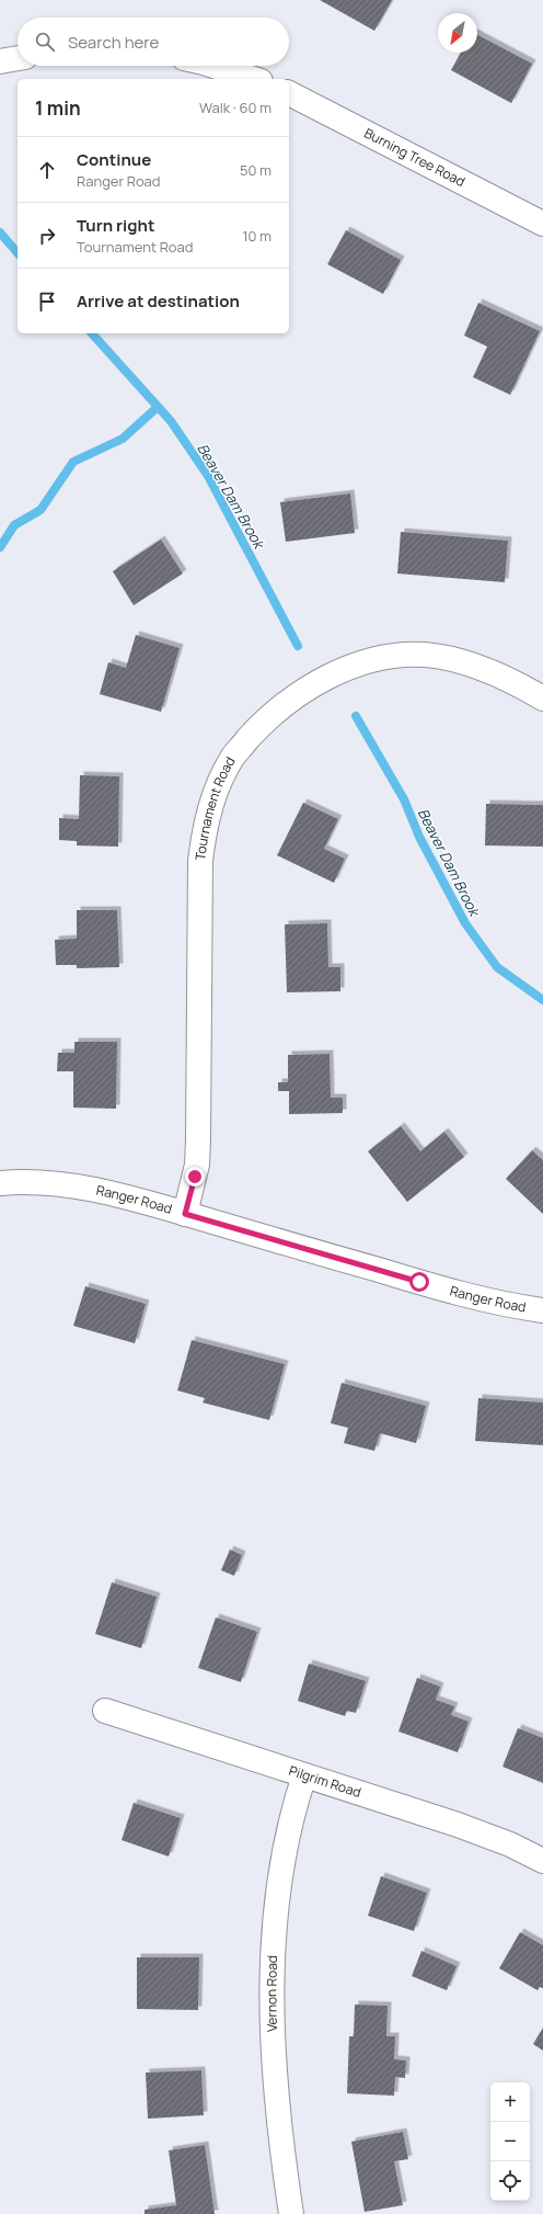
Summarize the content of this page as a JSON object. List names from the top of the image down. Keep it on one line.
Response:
{"streets":{"street":["Burning Tree Road","Tournament Road","Ranger Road","Pilgrim Road","Vernon Road"]},"crossings":[["Tournament Road","Ranger Road"],["Pilgrim Road","Vernon Road"]],"water":["Beaver Dam Brook"],"north":"bottom left","page":{"search":"Search here","heading":["1 min","Walk · 60 m"],"list":[["Continue","Ranger Road","50 m"],["Turn right","Tournament Road","10 m"],"Arrive at destination"],"map_buttons":["+","−"]}}
